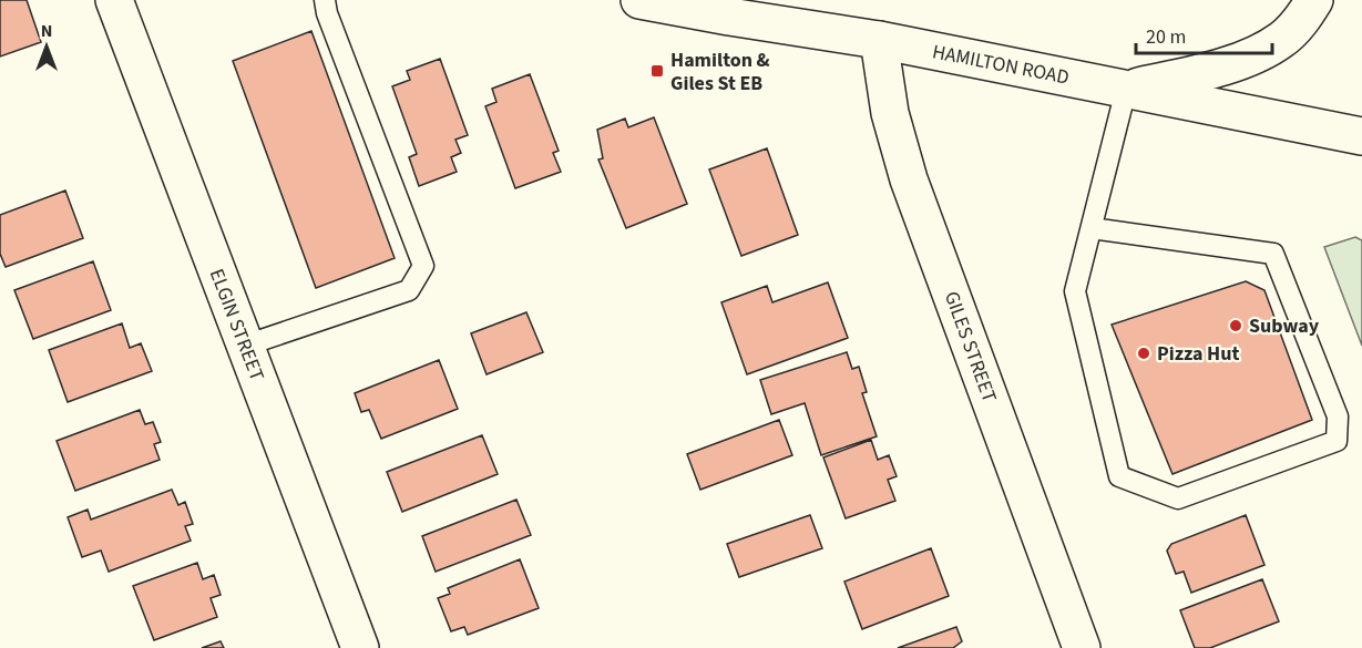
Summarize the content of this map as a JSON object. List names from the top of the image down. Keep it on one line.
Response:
{"streets":{"street":["HAMILTON ROAD","ELGIN STREET","GILES STREET"]},"crossings":[["HAMILTON ROAD","GILES STREET"]],"places":{"transit":["Hamilton & Giles St EB"],"other":["Subway","Pizza Hut"]},"scale_bar":"20 m","north":"top"}
